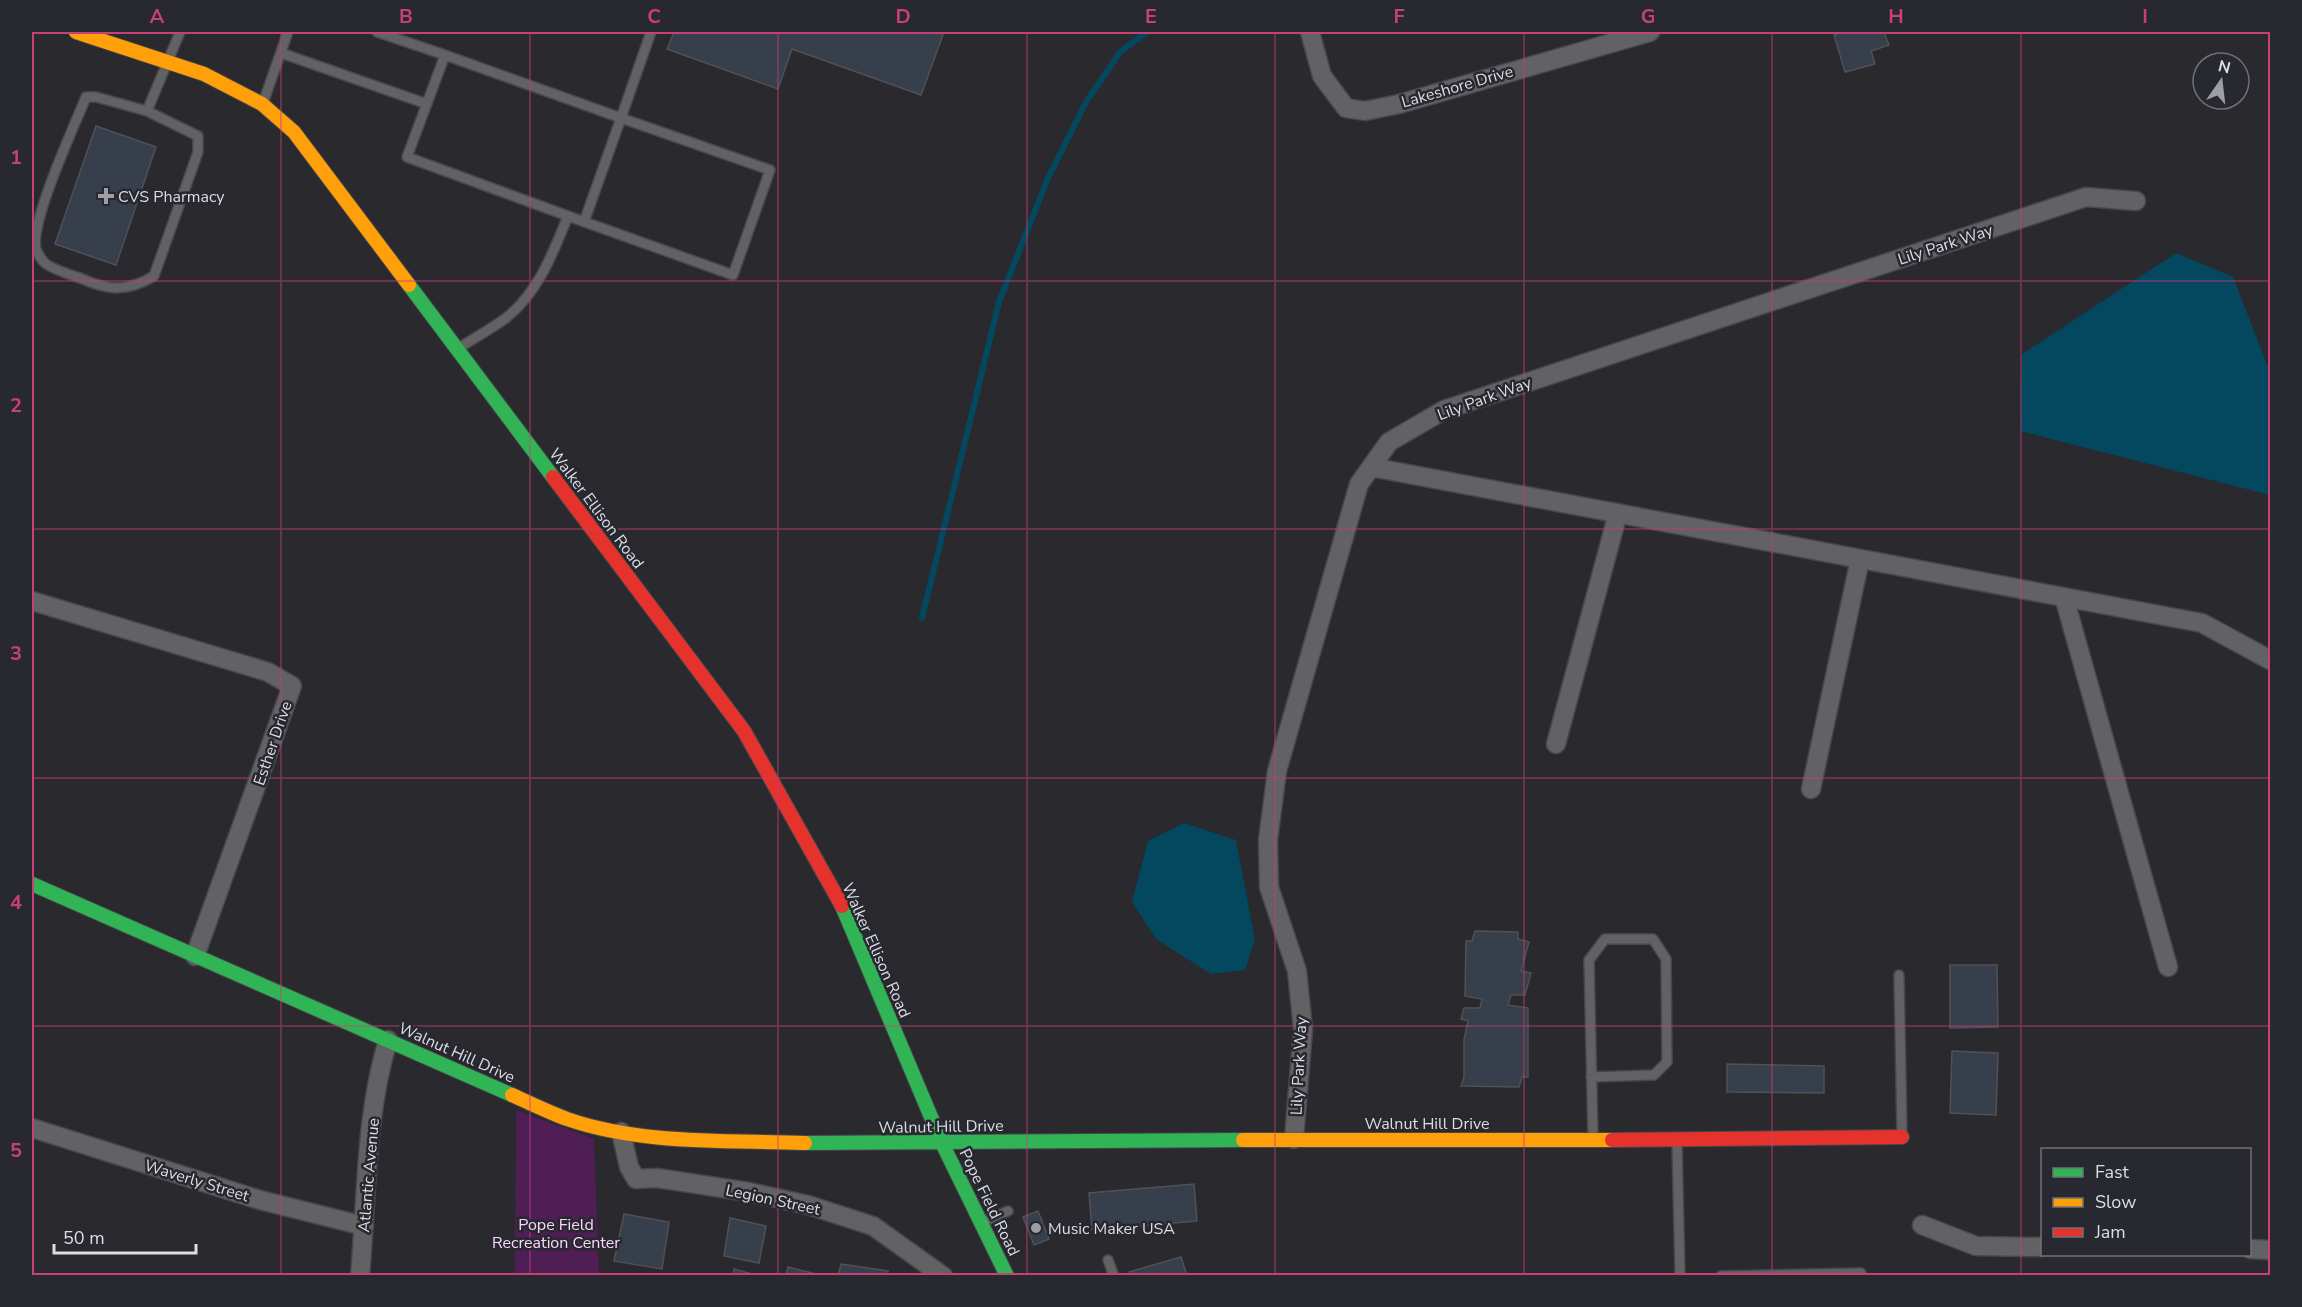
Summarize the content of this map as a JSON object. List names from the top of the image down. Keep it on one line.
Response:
{"streets":{"street":["Lakeshore Drive","Lily Park Way","Walker Ellison Road","Esther Drive","Walnut Hill Drive","Atlantic Avenue","Waverly Street","Legion Street","Pope Field Road"]},"crossings":[["Lily Park Way","Walnut Hill Drive"],["Walker Ellison Road","Walnut Hill Drive"],["Walker Ellison Road","Pope Field Road"],["Esther Drive","Walnut Hill Drive"],["Walnut Hill Drive","Atlantic Avenue"],["Walnut Hill Drive","Legion Street"],["Walnut Hill Drive","Pope Field Road"],["Atlantic Avenue","Waverly Street"]],"parks":["Pope Field Recreation Center"],"places":{"health":["CVS Pharmacy"],"other":["Music Maker USA"]},"legend":["Fast","Slow","Jam"],"scale_bar":"50 m","north":"top","grid":{"columns":["A","B","C","D","E","F","G","H","I"],"rows":["1","2","3","4","5"]}}
